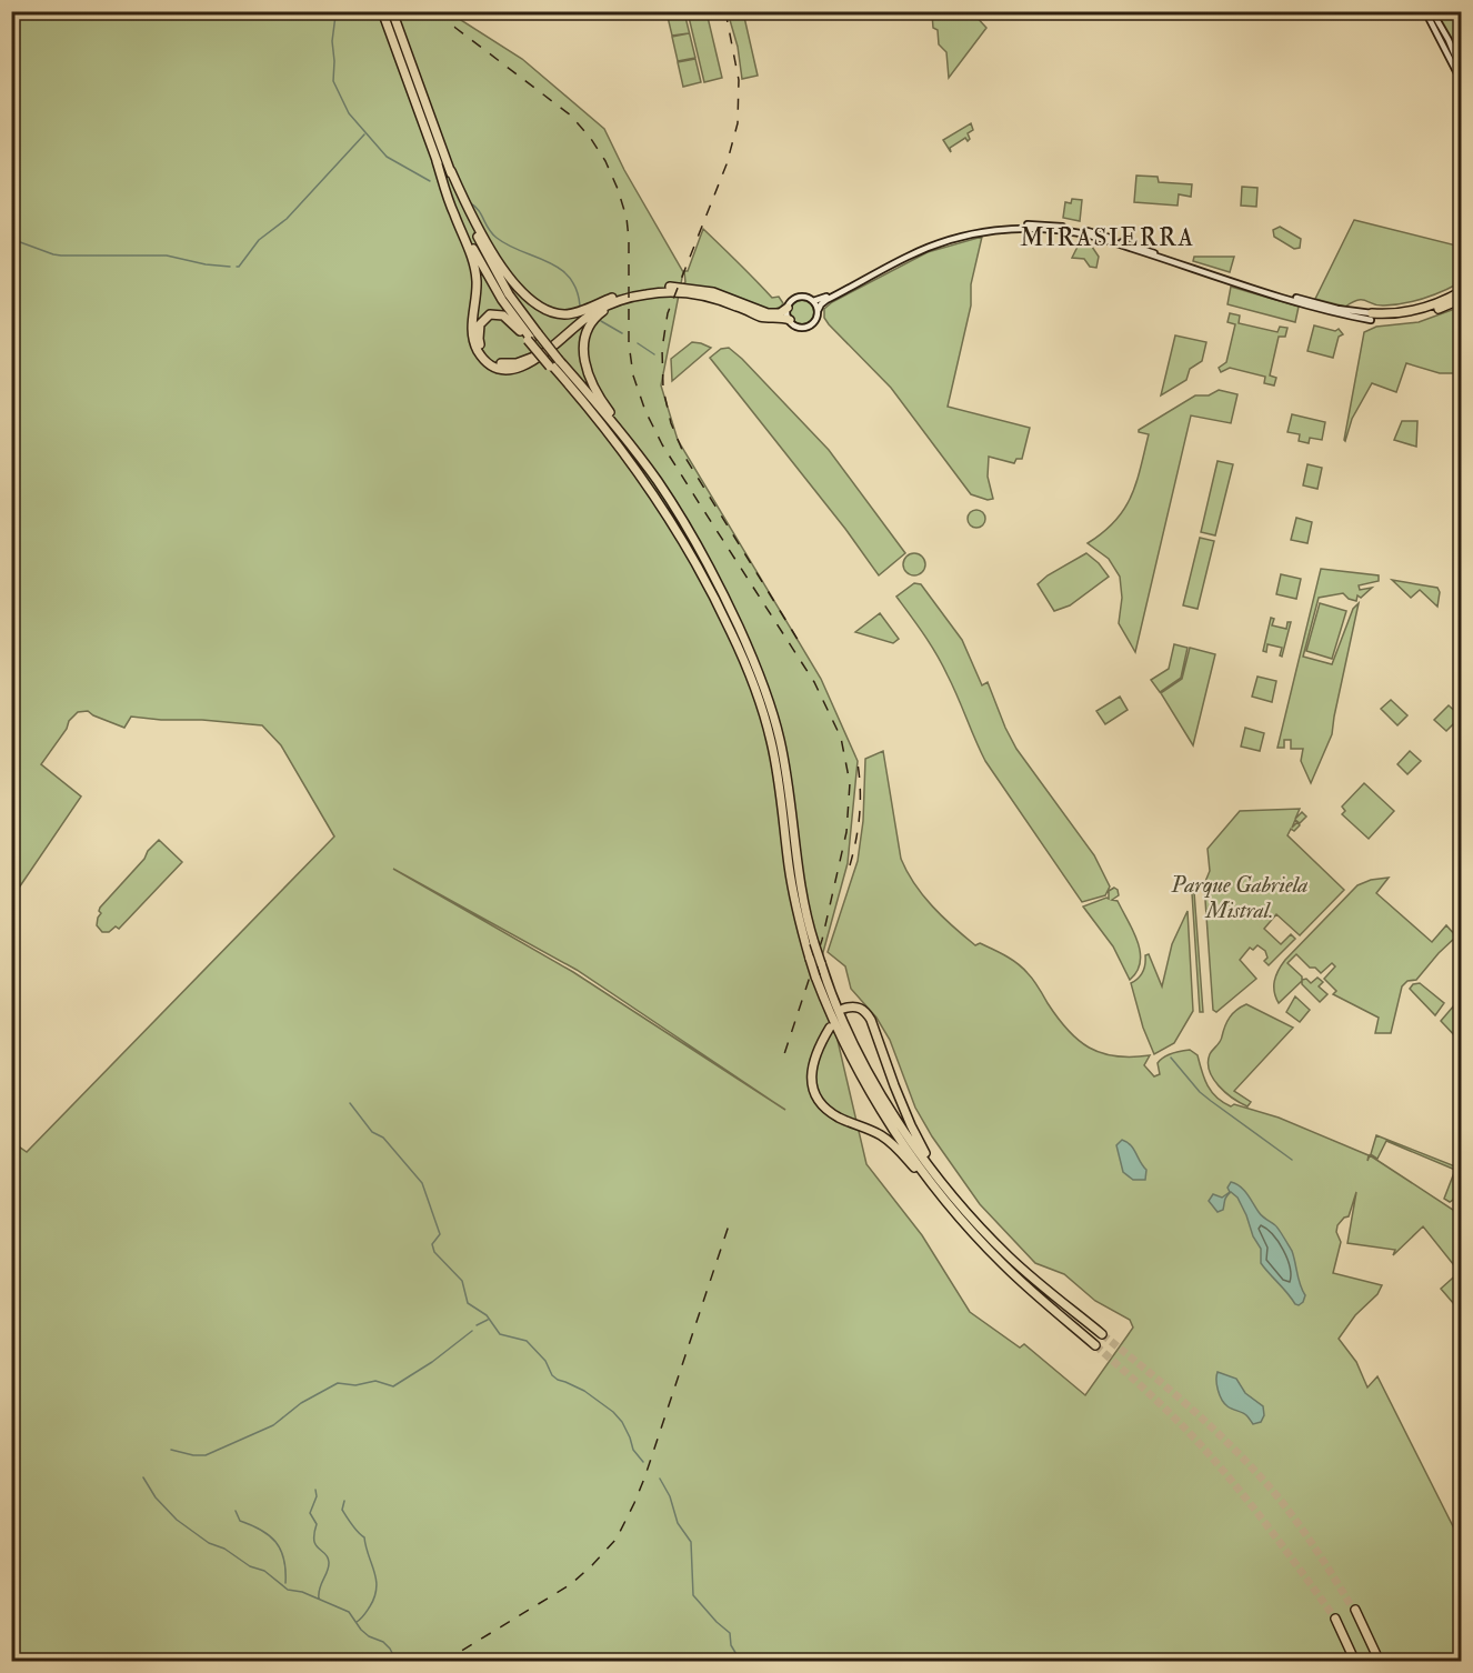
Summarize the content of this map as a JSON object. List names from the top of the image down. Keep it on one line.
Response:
{"districts":["MIRASIERRA"],"parks":["Parque Gabriela Mistral."]}
